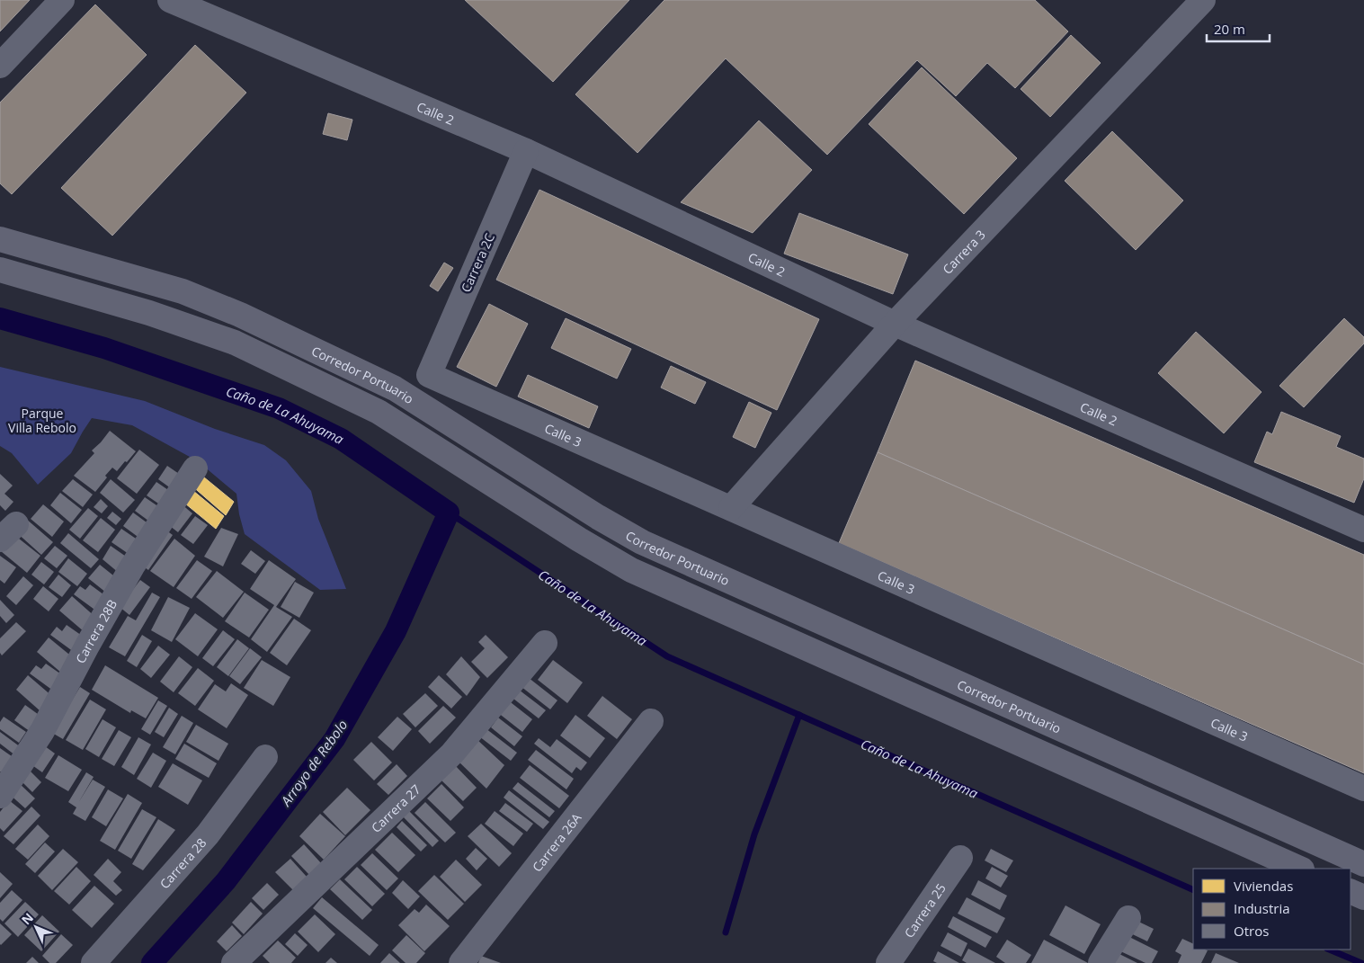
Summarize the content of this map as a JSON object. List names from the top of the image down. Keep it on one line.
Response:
{"streets":{"main road":["Corredor Portuario"],"street":["Calle 2","Carrera 3","Carrera 2C","Calle 3","Carrera 28B","Carrera 27","Carrera 26A","Carrera 28","Carrera 25"]},"crossings":[["Calle 2","Carrera 3"],["Calle 2","Carrera 2C"],["Carrera 3","Calle 3"],["Carrera 2C","Calle 3"]],"water":["Caño de La Ahuyama","Arroyo de Rebolo"],"parks":["Parque Villa Rebolo"],"legend":["Viviendas","Industria","Otros"],"scale_bar":"20 m","north":"top left"}
